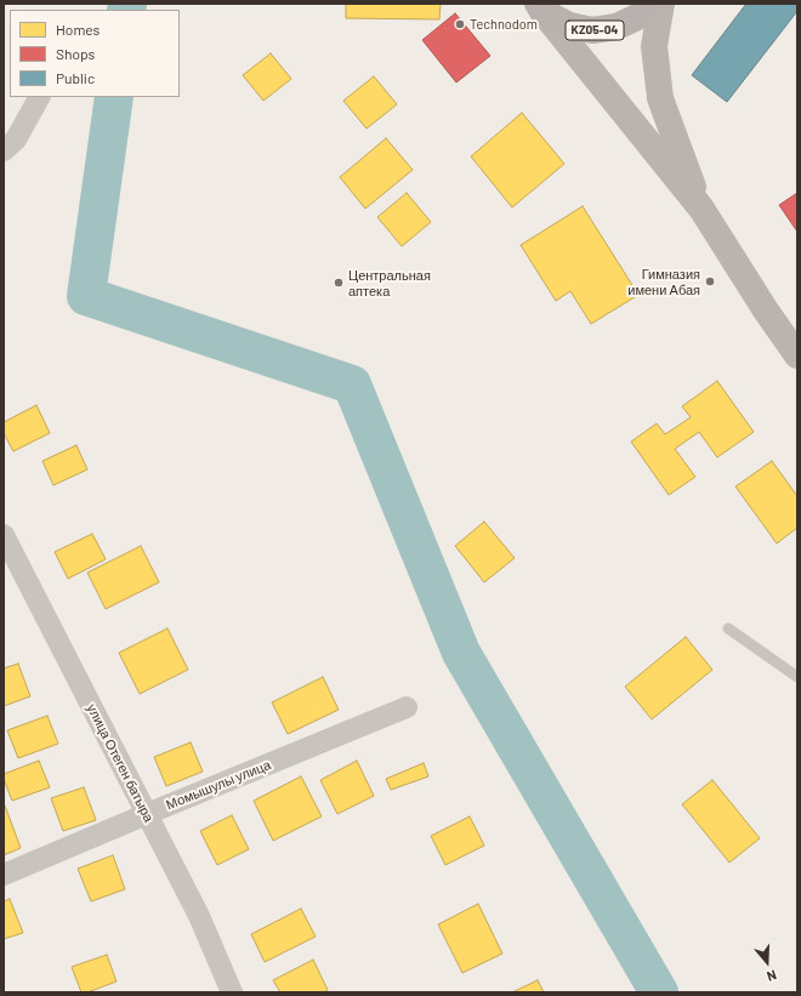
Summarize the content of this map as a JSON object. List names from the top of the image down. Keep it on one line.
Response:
{"streets":{"main road":["KZ05-04"],"street":["улица Отеген батыра","Момышулы улица"]},"crossings":[["улица Отеген батыра","Момышулы улица"]],"places":["Technodom","Гимназия имени Абая","Центральная аптека"],"legend":["Homes","Shops","Public"],"north":"bottom"}
